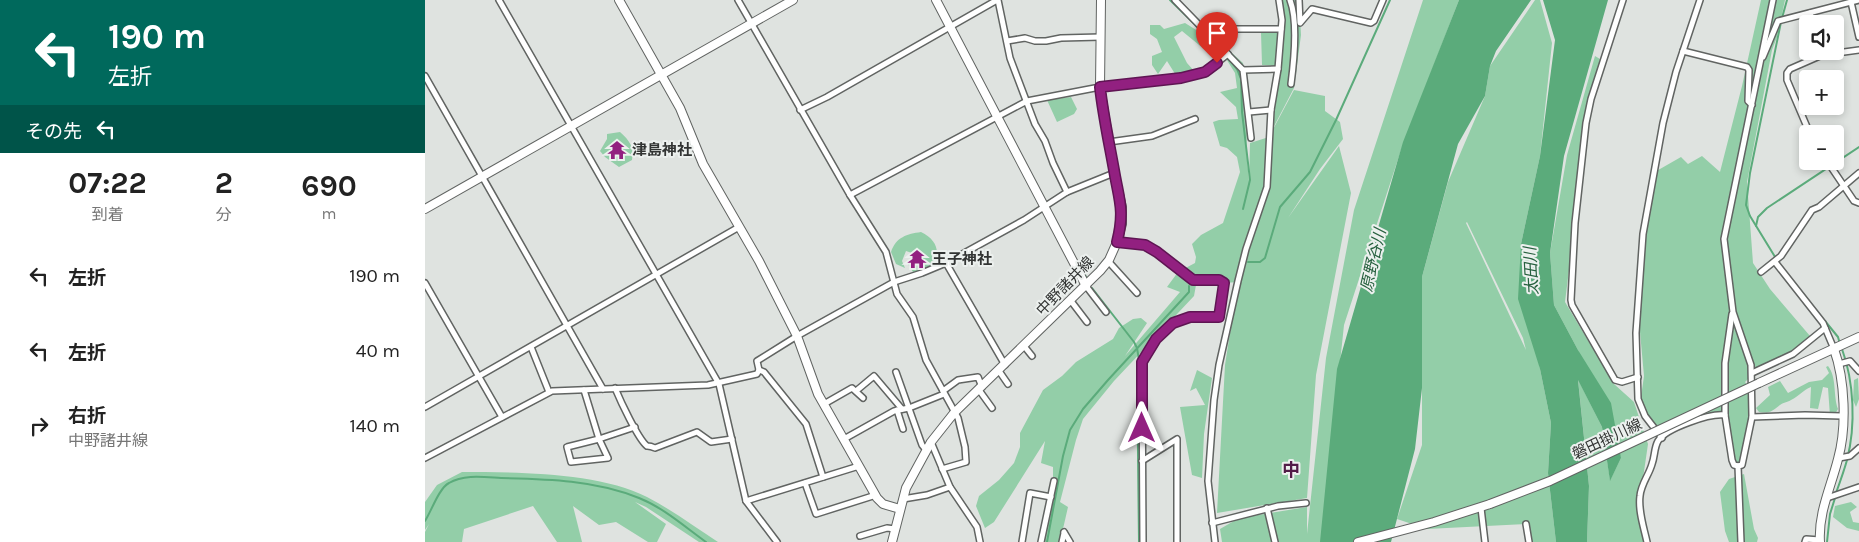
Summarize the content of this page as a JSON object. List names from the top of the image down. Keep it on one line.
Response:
{"streets":{"street":["中野諸井線","磐田掛川線"]},"districts":["中"],"water":["原野谷川","太田川"],"places":{"temple":["津島神社","王子神社"]},"page":{"turn":["190 m","左折"],"map_buttons":["+","−"],"then":"その先","eta":["07:22","到着","2","分","690","m"],"list":[{"name":"左折","value":"190 m"},{"name":"左折","value":"40 m"},{"name":"右折","note":"中野諸井線","value":"140 m"}]}}
